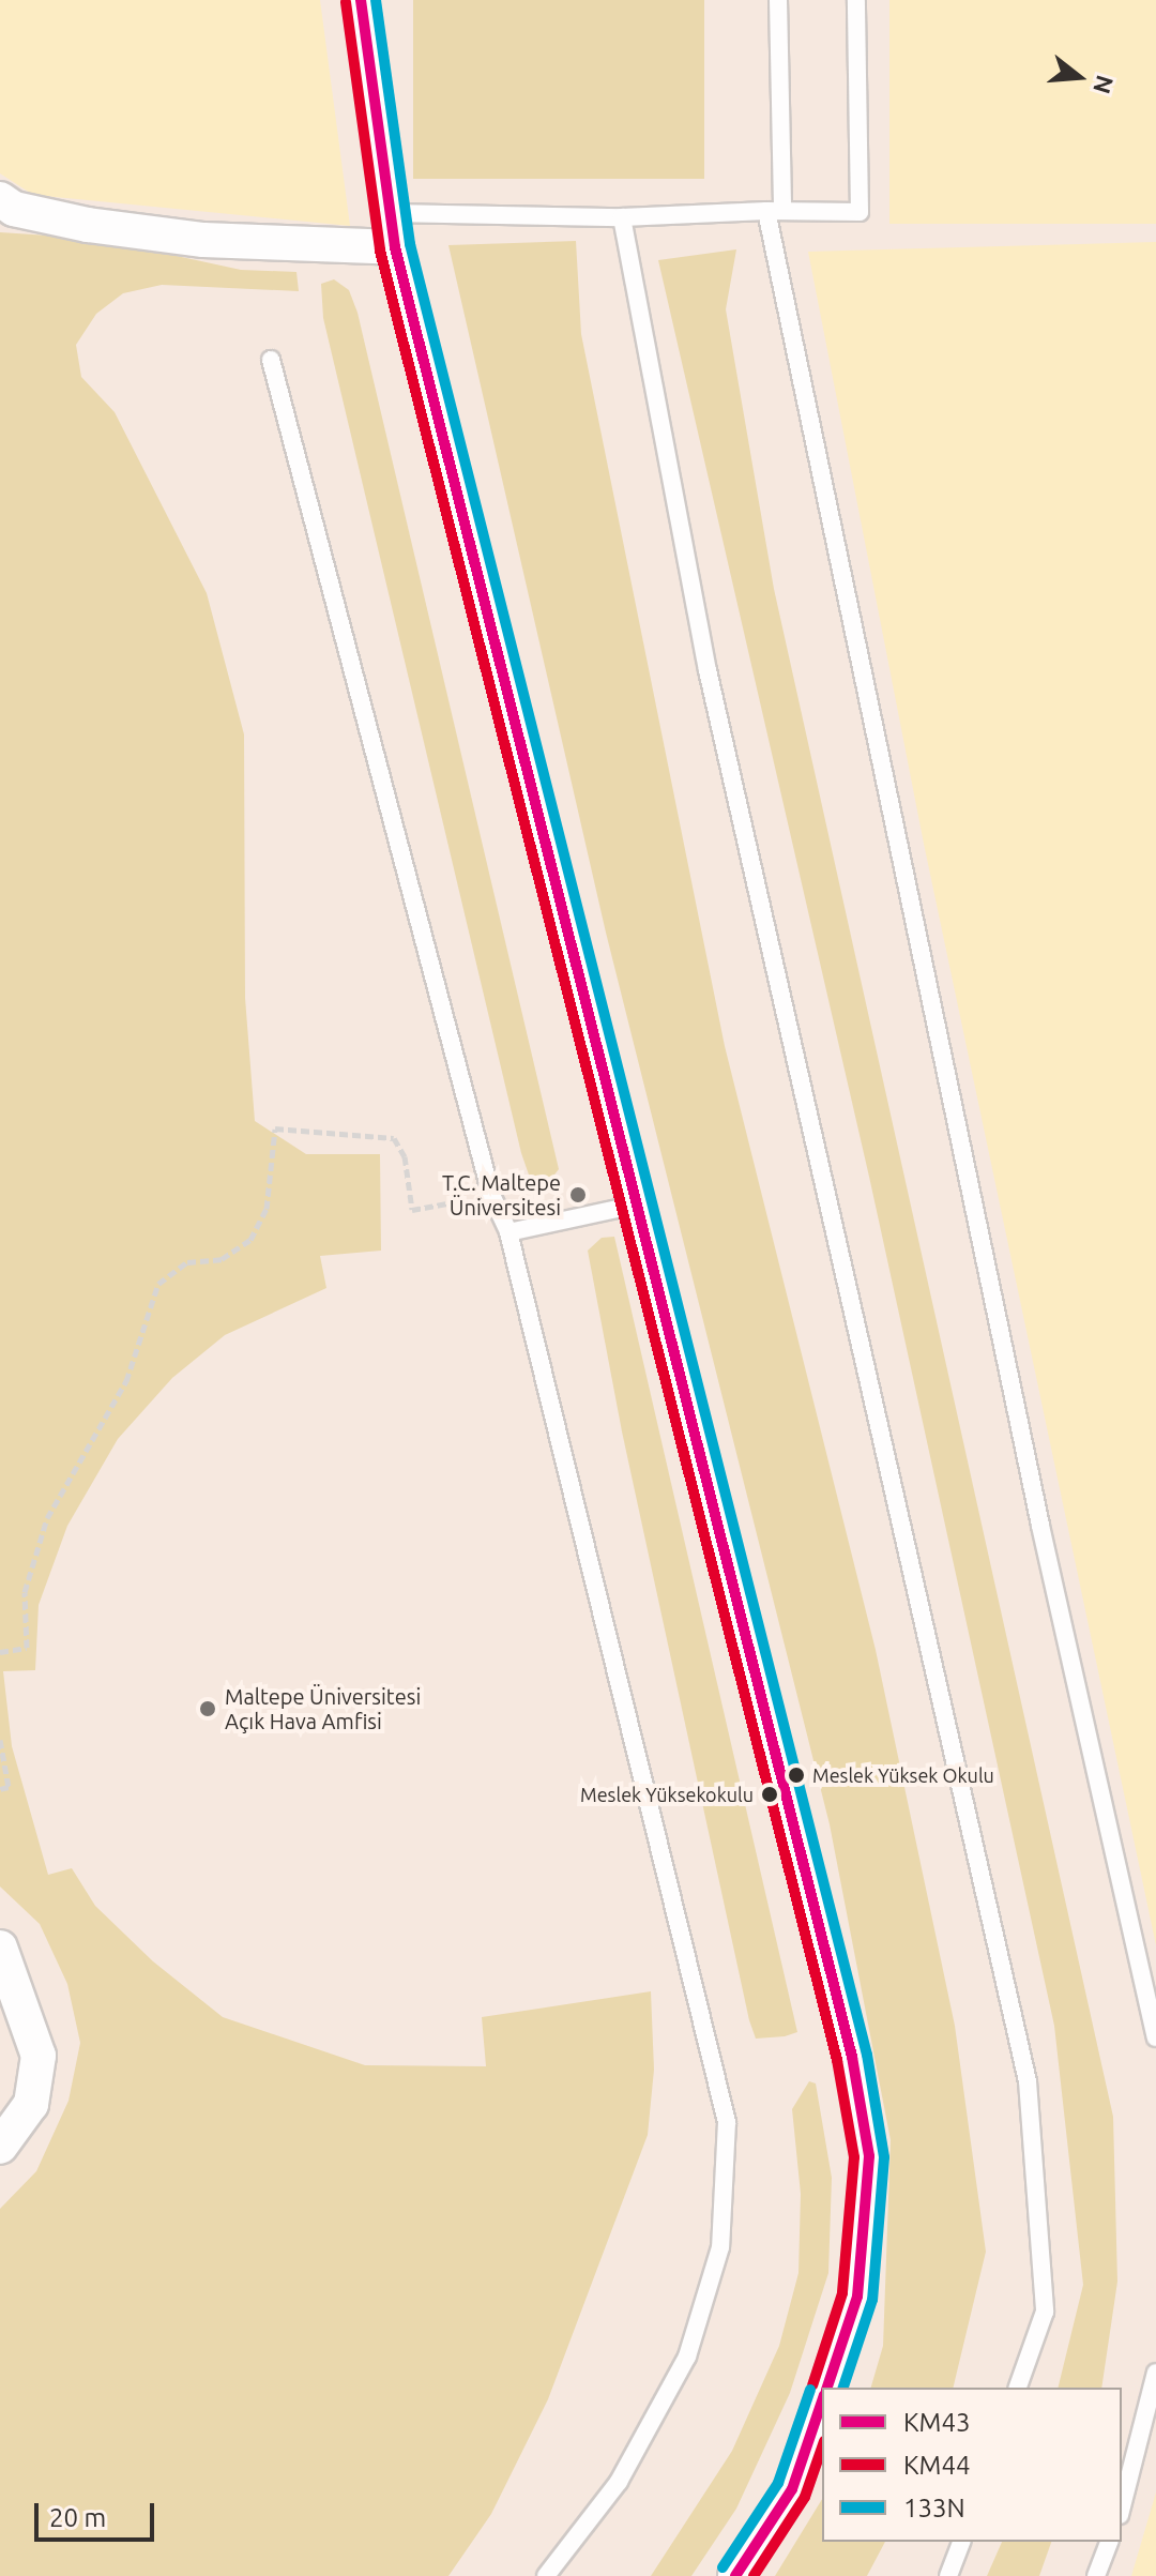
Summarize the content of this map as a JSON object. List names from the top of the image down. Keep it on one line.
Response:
{"places":["T.C. Maltepe Üniversitesi","Maltepe Üniversitesi Açık Hava Amfisi","Meslek Yüksek Okulu","Meslek Yüksekokulu"],"lines":["transit line KM43","transit line 133N","transit line KM44"],"legend":["KM43","KM44","133N"],"scale_bar":"20 m","north":"right"}
